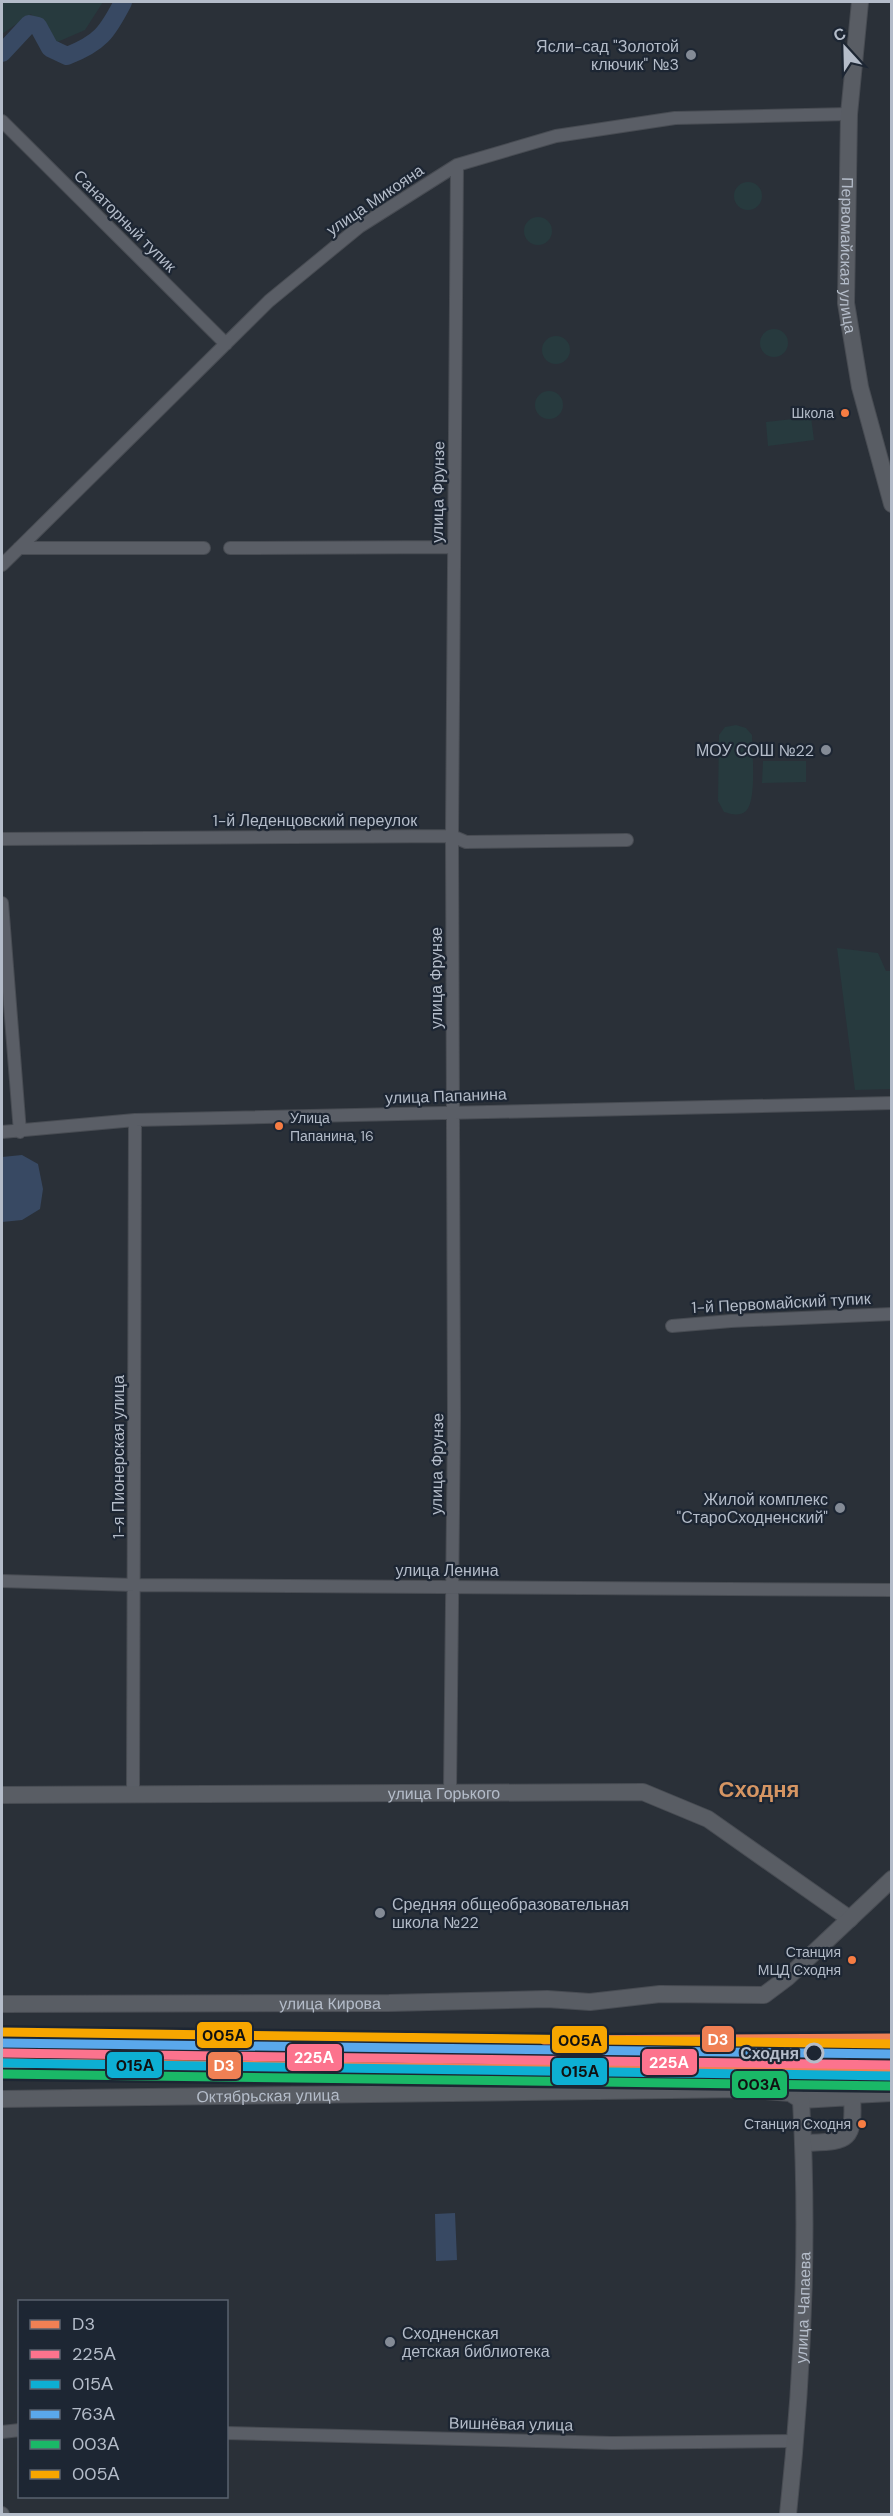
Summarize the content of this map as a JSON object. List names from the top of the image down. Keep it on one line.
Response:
{"streets":{"street":["улица Микояна","Санаторный тупик","Первомайская улица","улица Фрунзе","1-й Леденцовский переулок","улица Папанина","1-й Первомайский тупик","1-я Пионерская улица","улица Ленина","улица Горького","улица Кирова","Октябрьская улица","улица Чапаева","Вишнёвая улица"]},"crossings":[["улица Микояна","Санаторный тупик"],["улица Микояна","Первомайская улица"],["улица Микояна","улица Фрунзе"],["улица Фрунзе","1-й Леденцовский переулок"],["улица Фрунзе","улица Папанина"],["улица Фрунзе","улица Ленина"],["улица Фрунзе","улица Горького"],["улица Папанина","1-я Пионерская улица"],["1-я Пионерская улица","улица Ленина"],["1-я Пионерская улица","улица Горького"],["улица Горького","улица Кирова"],["Октябрьская улица","улица Чапаева"],["улица Чапаева","Вишнёвая улица"]],"districts":["Сходня"],"places":["Ясли-сад \"Золотой ключик\" №3","Школа","МОУ СОШ №22","Улица Папанина, 16","Жилой комплекс \"СтароСходненский\"","Средняя общеобразовательная школа №22","Станция МЦД Сходня","Сходня","Станция Сходня","Сходненская детская библиотека"],"lines":["transit line 005А","transit line D3","transit line 763А","transit line 225А","transit line 015А","transit line 003А"],"legend":["D3","225А","015А","763А","003А","005А"],"north":"top"}
